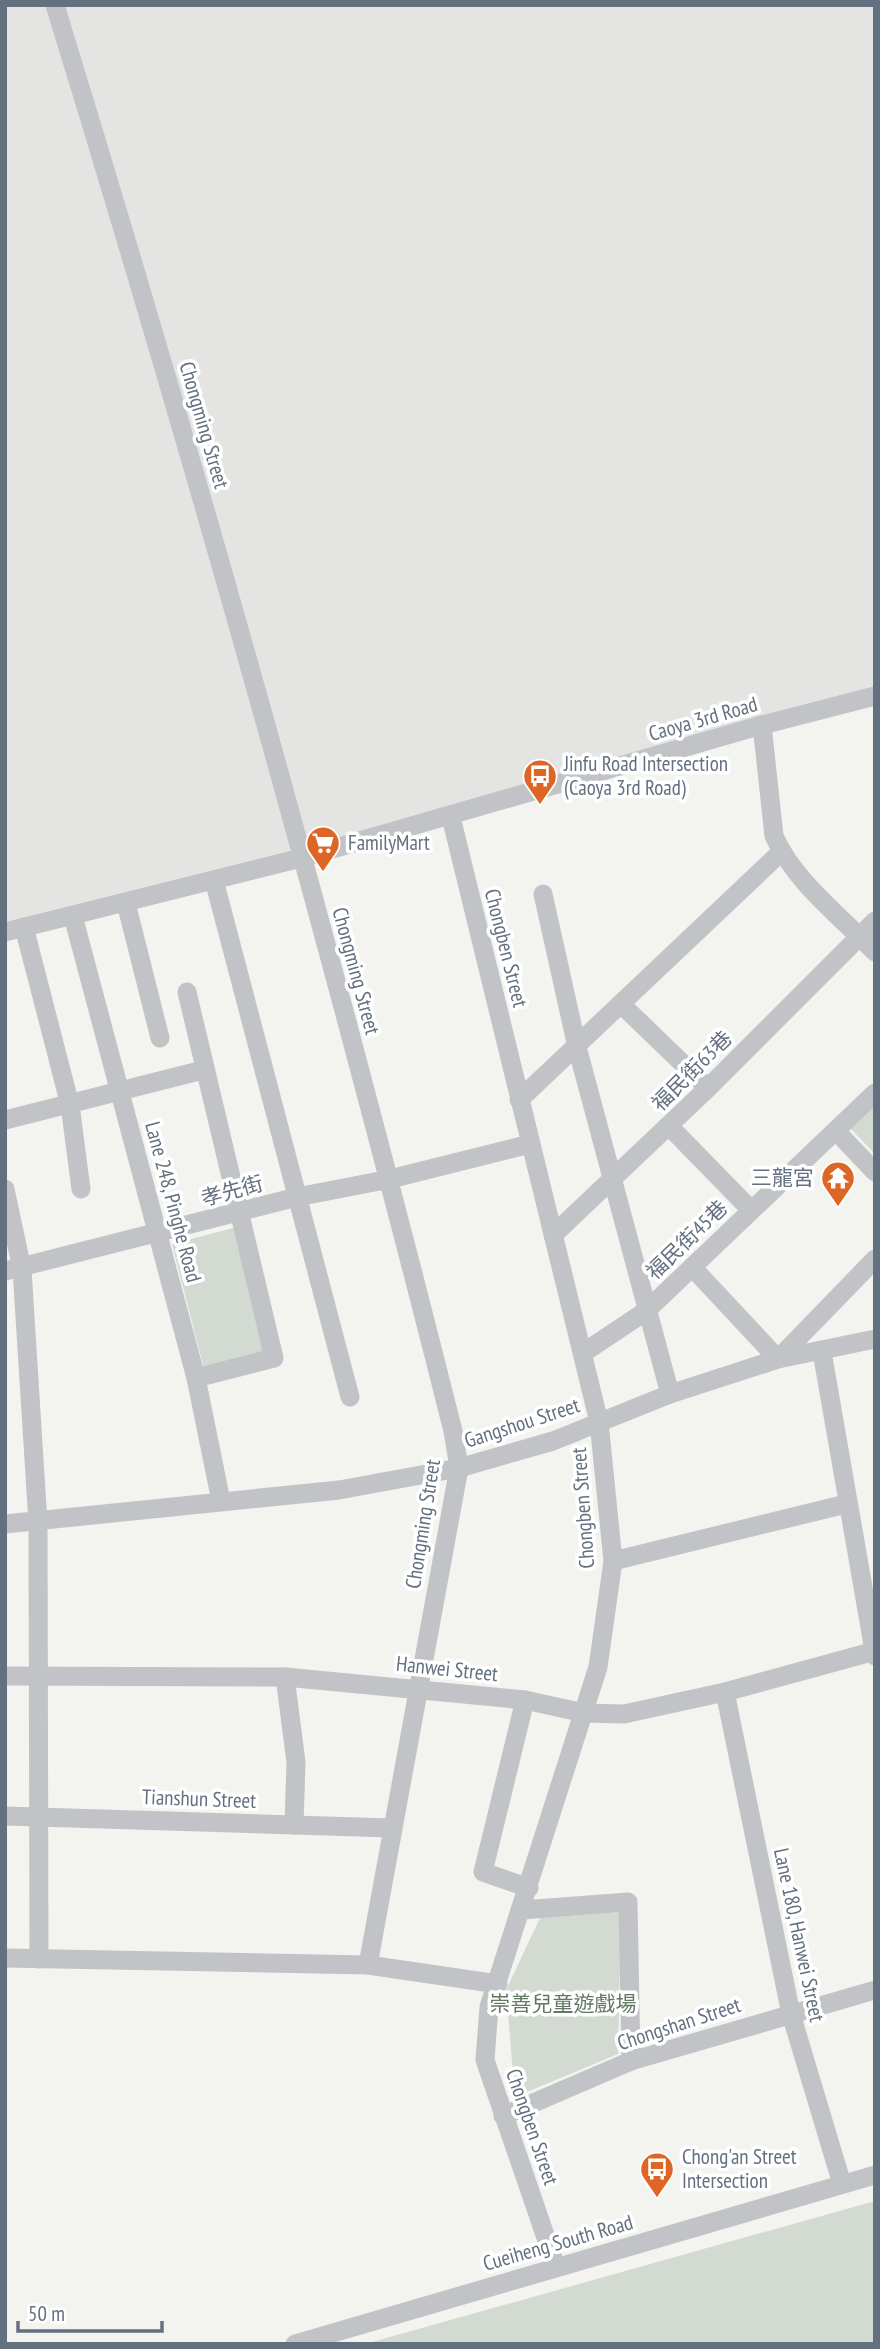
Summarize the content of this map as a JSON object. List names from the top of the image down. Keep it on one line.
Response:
{"streets":{"street":["Chongming Street","Caoya 3rd Road","Chongben Street","福民街63巷","孝先街","Lane 248, Pinghe Road","福民街45巷","Gangshou Street","Hanwei Street","Tianshun Street","Lane 180, Hanwei Street","Chongshan Street","Cueiheng South Road"]},"crossings":[["Chongming Street","Caoya 3rd Road"],["Chongming Street","孝先街"],["Chongming Street","Gangshou Street"],["Chongming Street","Hanwei Street"],["Chongming Street","Tianshun Street"],["Caoya 3rd Road","Chongben Street"],["Caoya 3rd Road","Lane 248, Pinghe Road"],["Chongben Street","福民街63巷"],["Chongben Street","孝先街"],["Chongben Street","福民街45巷"],["Chongben Street","Gangshou Street"],["Chongben Street","Hanwei Street"],["Chongben Street","Chongshan Street"],["Chongben Street","Cueiheng South Road"],["孝先街","Lane 248, Pinghe Road"],["Lane 248, Pinghe Road","Gangshou Street"],["Hanwei Street","Lane 180, Hanwei Street"],["Lane 180, Hanwei Street","Chongshan Street"],["Lane 180, Hanwei Street","Cueiheng South Road"]],"parks":["崇善兒童遊戲場"],"places":{"bus stop":["Jinfu Road Intersection (Caoya 3rd Road)","Chong'an Street Intersection"],"supermarket":["FamilyMart"],"temple":["三龍宮"]},"scale_bar":"50 m"}
